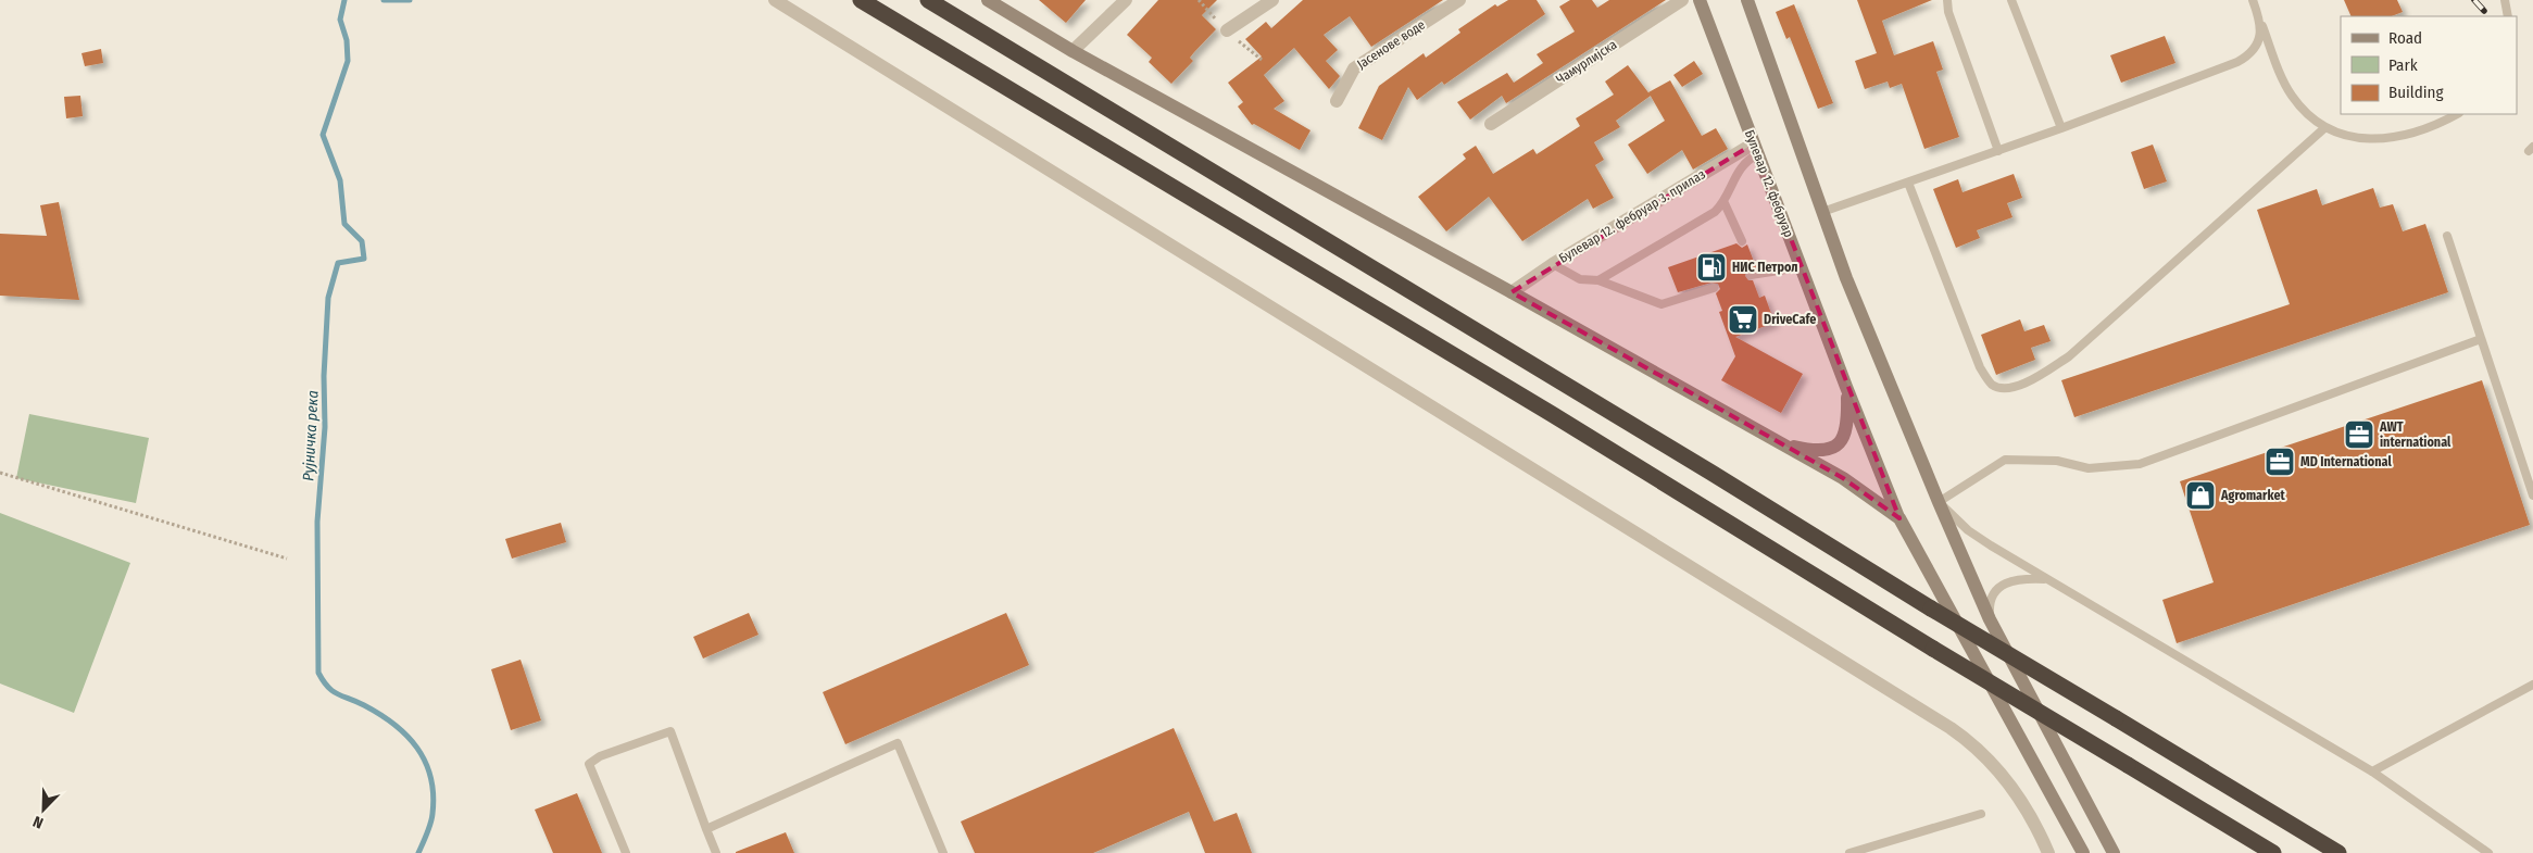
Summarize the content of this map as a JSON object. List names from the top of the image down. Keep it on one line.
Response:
{"streets":{"main road":["Булевар 12. фебруар"],"street":["Јасенове воде","Чамурлијска","Булевар 12. фебруар 3. прилаз"]},"crossings":[["Булевар 12. фебруар","Булевар 12. фебруар 3. прилаз"]],"water":["Рујничка река"],"places":{"fuel station":["НИС Петрол"],"supermarket":["DriveCafe"],"office":["AWT international","MD International"],"shop":["Agromarket"]},"legend":["Road","Park","Building"],"north":"bottom left"}
